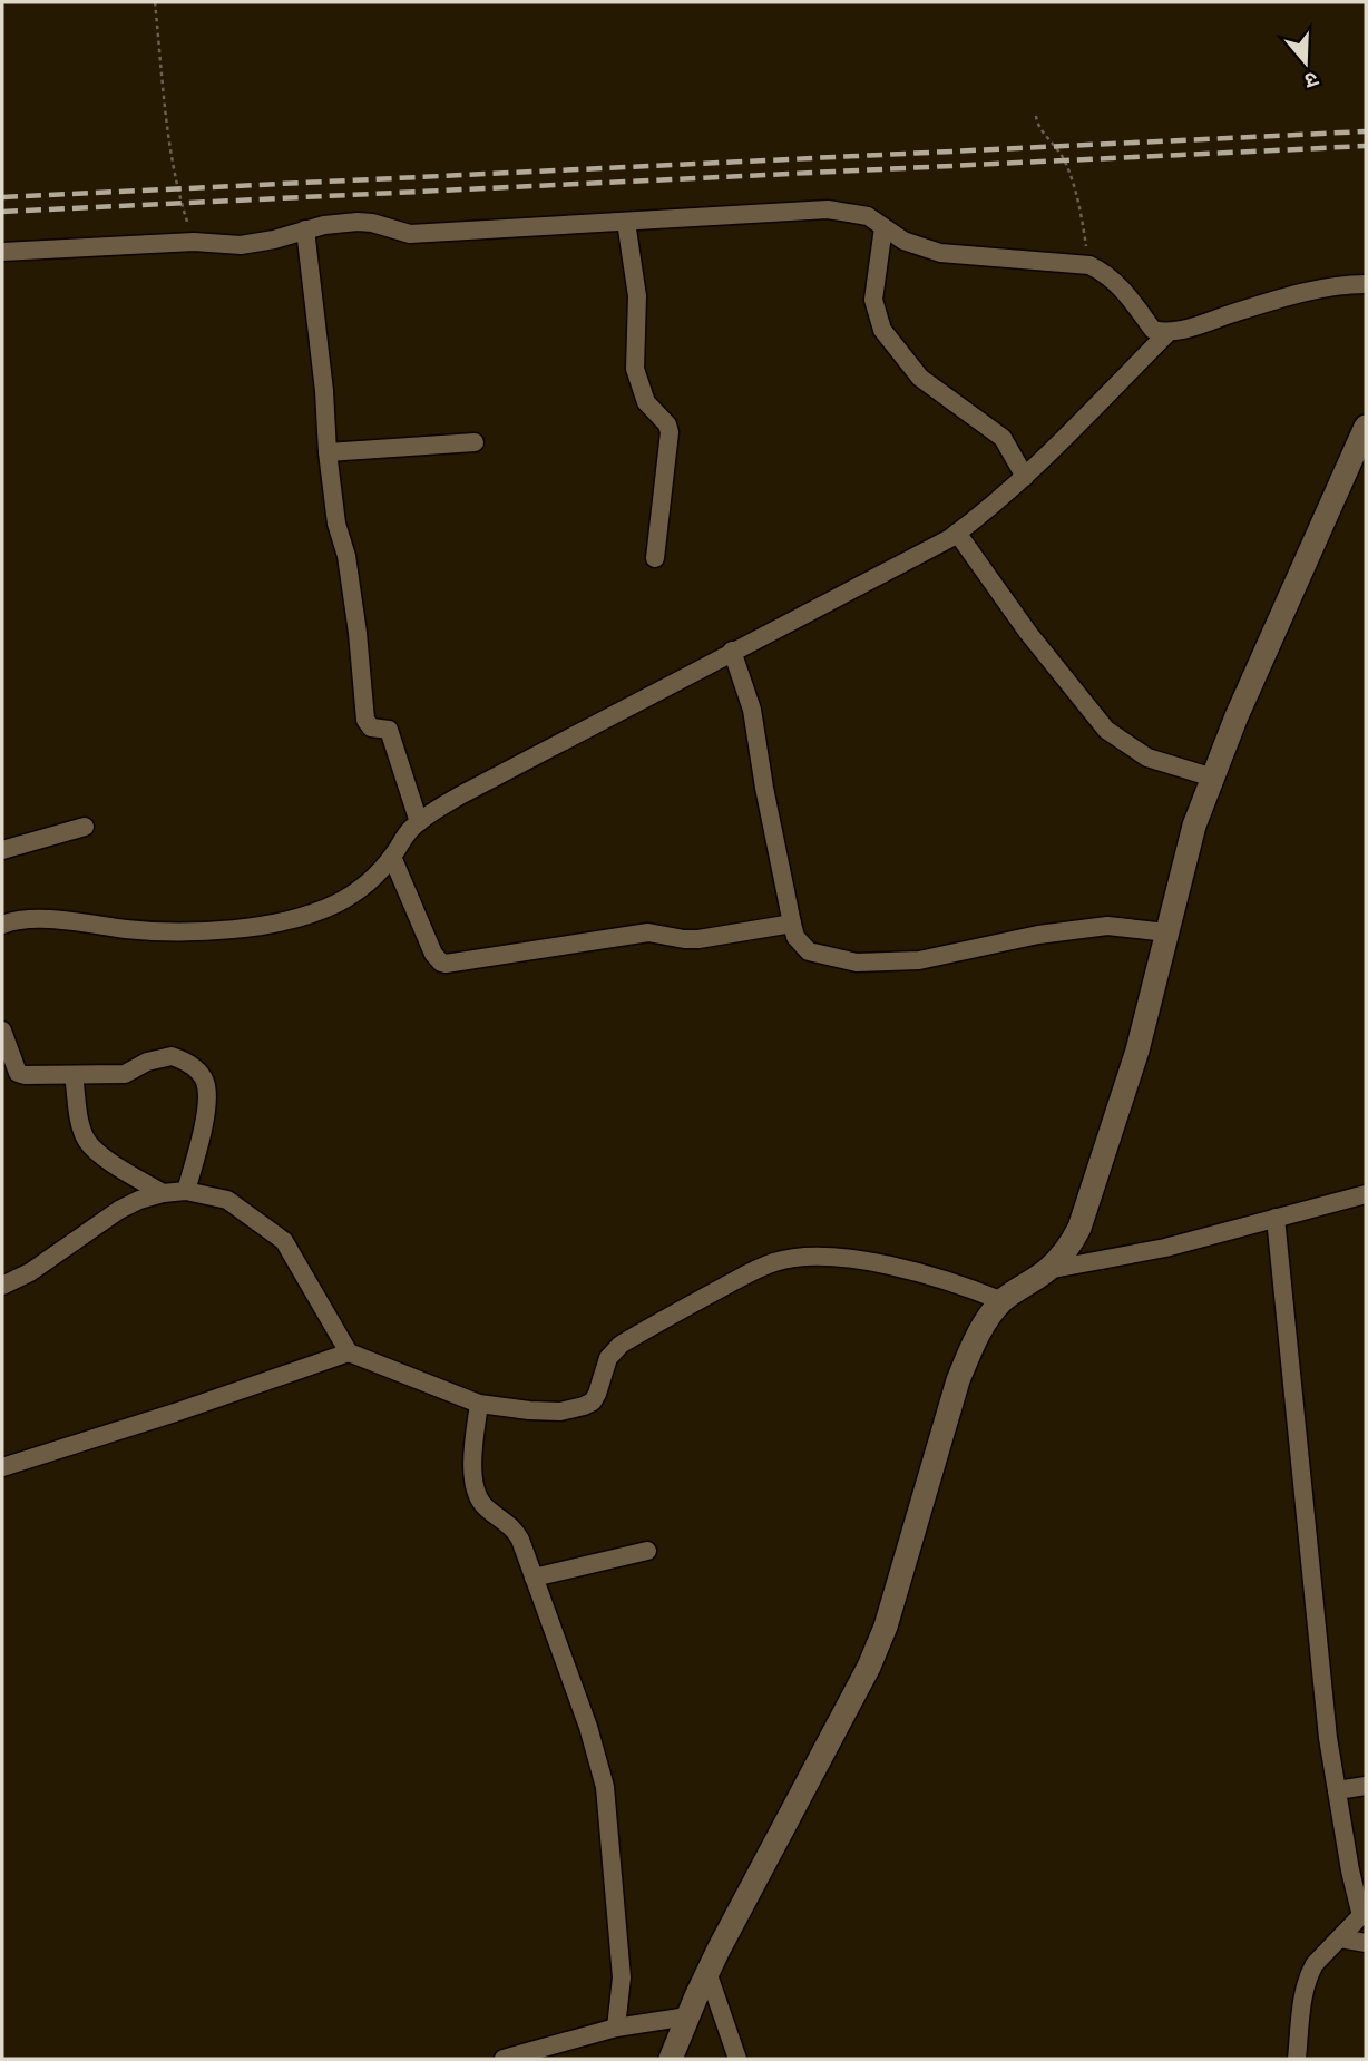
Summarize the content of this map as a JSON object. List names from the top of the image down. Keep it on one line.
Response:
{"north":"bottom"}
